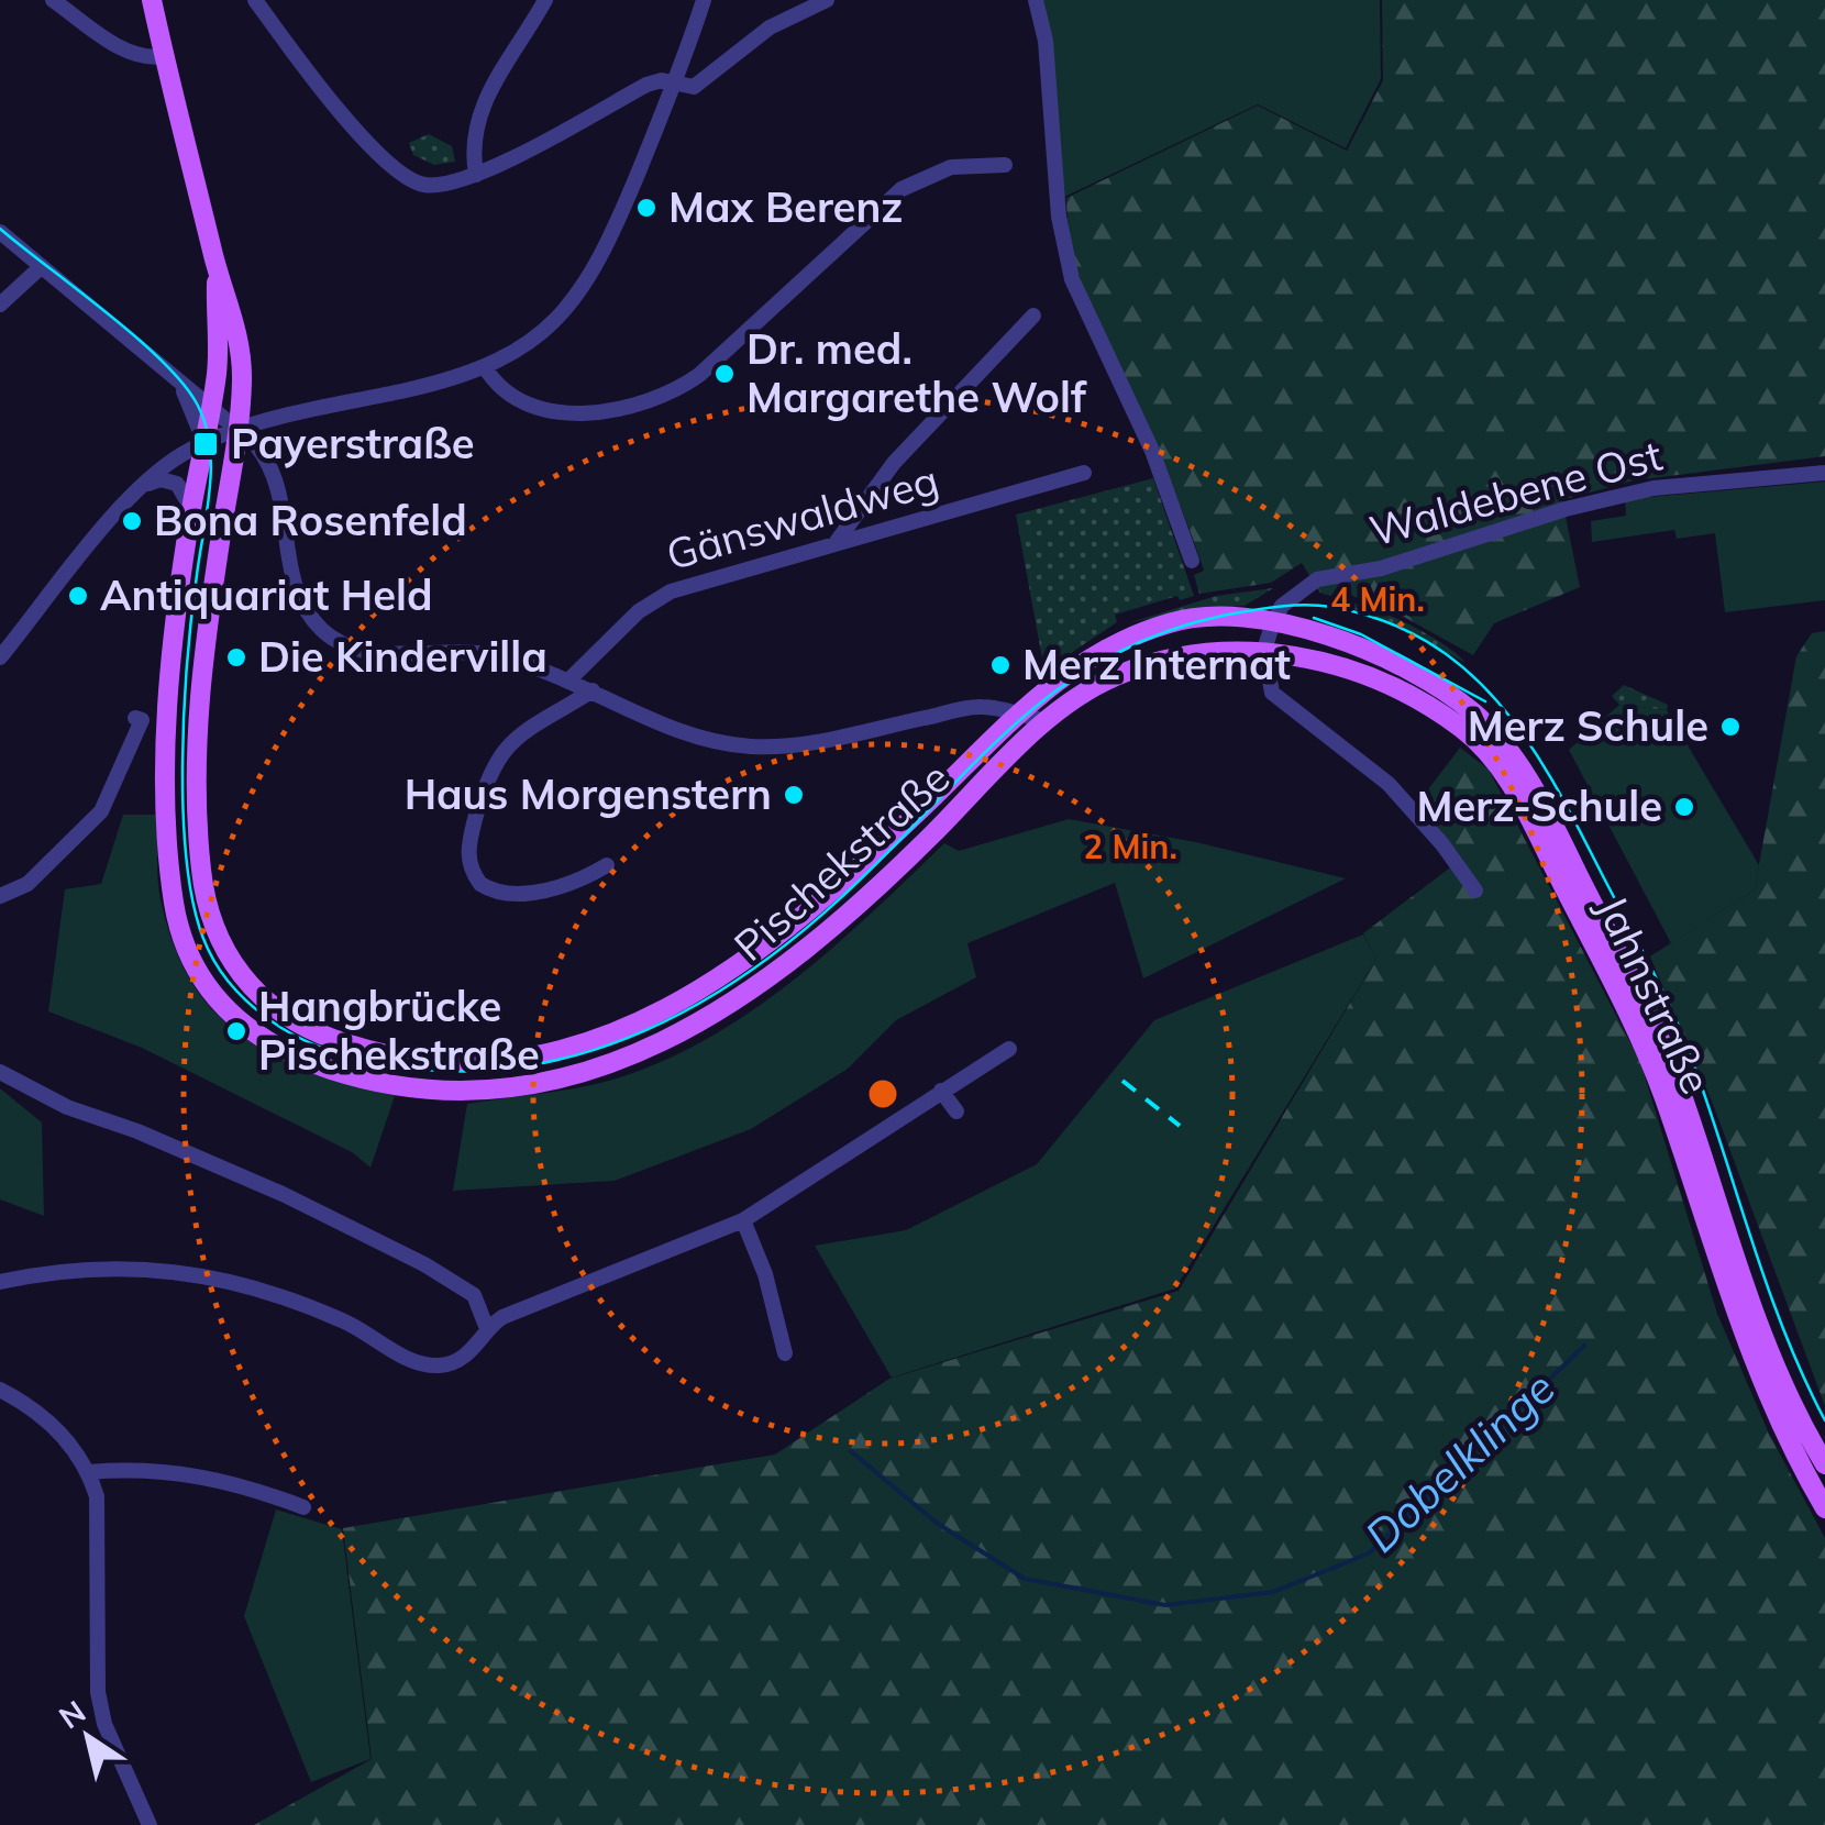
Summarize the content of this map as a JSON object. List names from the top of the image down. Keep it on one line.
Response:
{"streets":{"main road":["Pischekstraße","Jahnstraße"],"street":["Waldebene Ost","Gänswaldweg"]},"crossings":[["Waldebene Ost","Pischekstraße"],["Waldebene Ost","Jahnstraße"],["Pischekstraße","Jahnstraße"]],"water":["Dobelklinge"],"places":{"other":["Max Berenz","Dr. med. Margarethe Wolf","Bona Rosenfeld","Antiquariat Held","Die Kindervilla","Merz Internat","Merz Schule","Haus Morgenstern","Merz-Schule","Hangbrücke Pischekstraße"],"transit":["Payerstraße"]},"north":"top left","rings":["4 Min.","2 Min."]}
